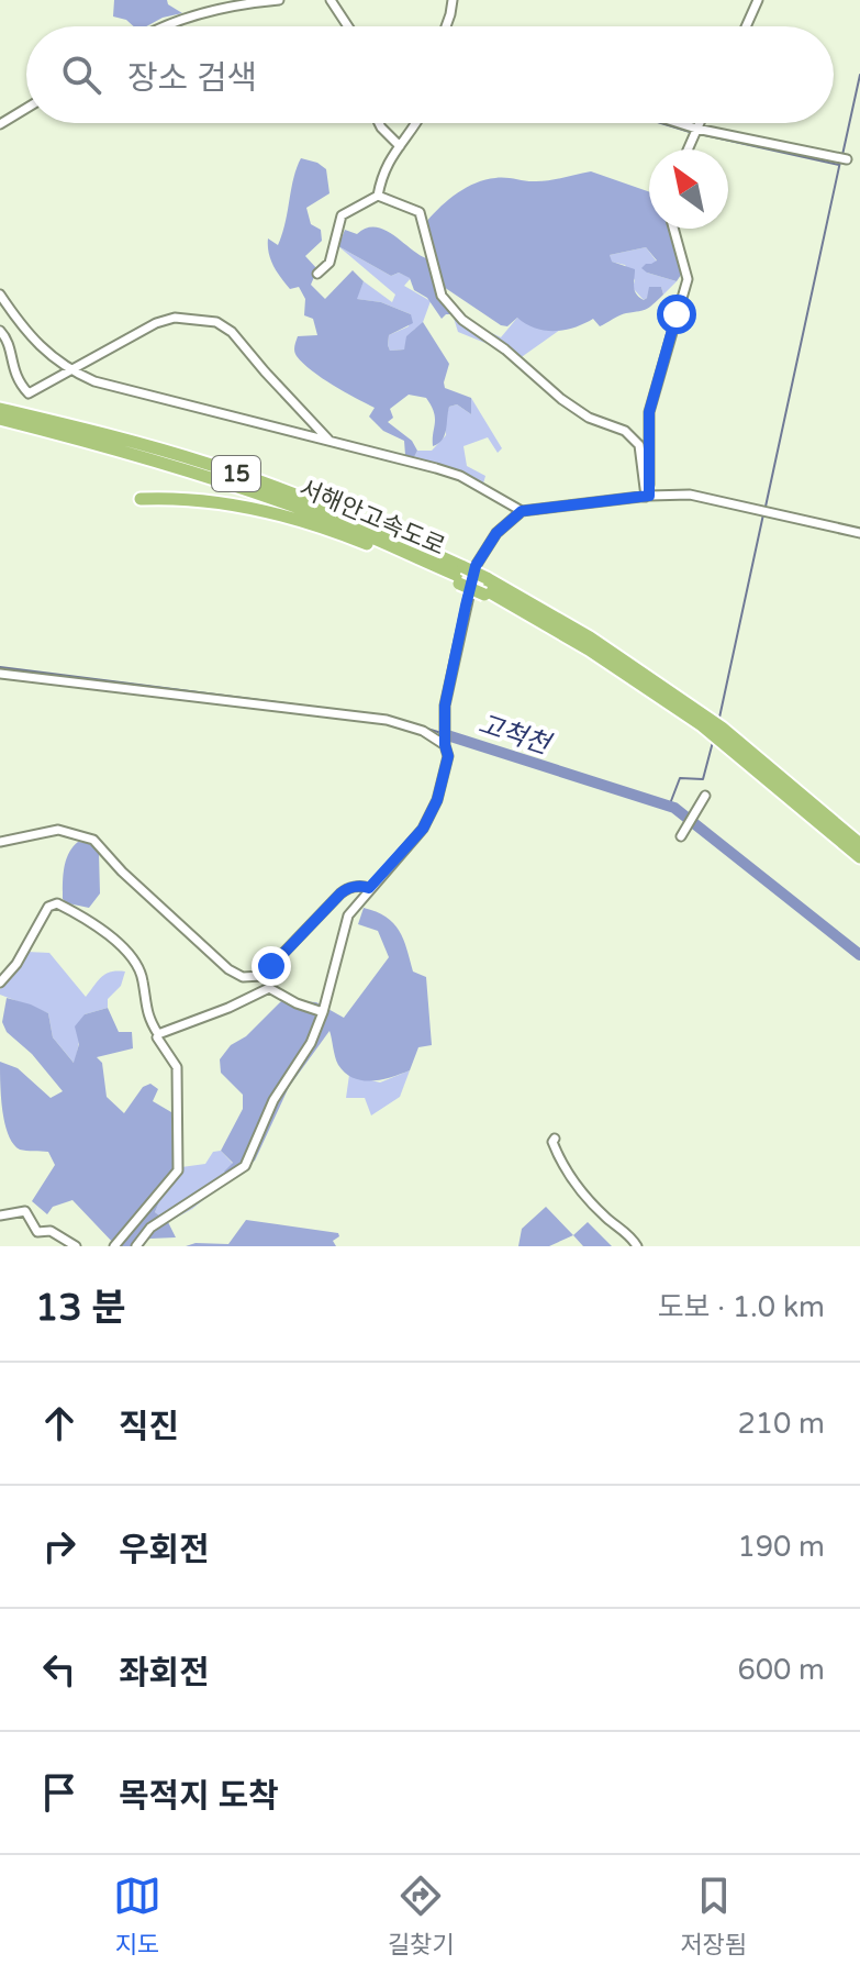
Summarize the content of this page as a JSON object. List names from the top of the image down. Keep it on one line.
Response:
{"streets":{"highway":["15","서해안고속도로"]},"water":["고척천"],"north":"top left","page":{"search":"장소 검색","heading":["13 분","도보 · 1.0 km"],"list":[["직진","210 m"],["우회전","190 m"],["좌회전","600 m"],"목적지 도착"],"nav":["지도","길찾기","저장됨"]}}
